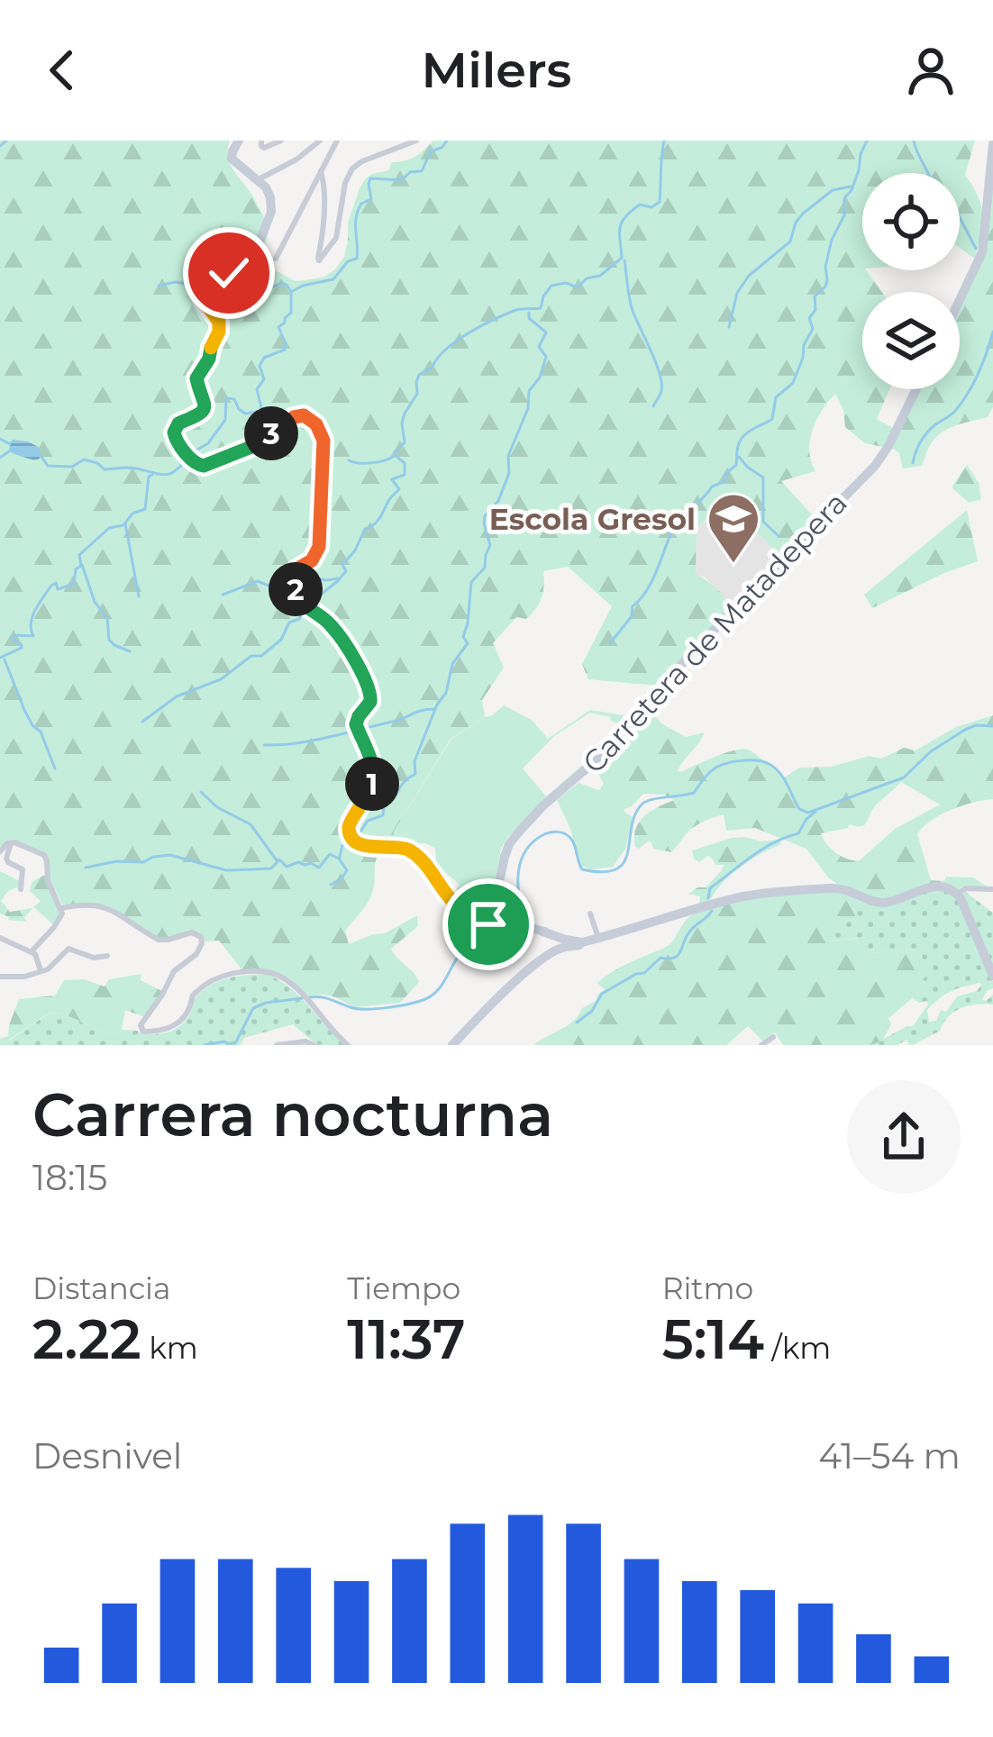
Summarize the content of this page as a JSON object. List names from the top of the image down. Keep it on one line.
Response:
{"streets":{"street":["Carretera de Matadepera"]},"places":{"school or university":["Escola Gresol"]},"page":{"header":"Milers","pins":["3","2","1"],"heading":["Carrera nocturna","18:15"],"stats":[["Distancia","2.22 km"],["Tiempo","11:37"],["Ritmo","5:14 /km"]],"chart":["Desnivel","41–54 m"]}}
